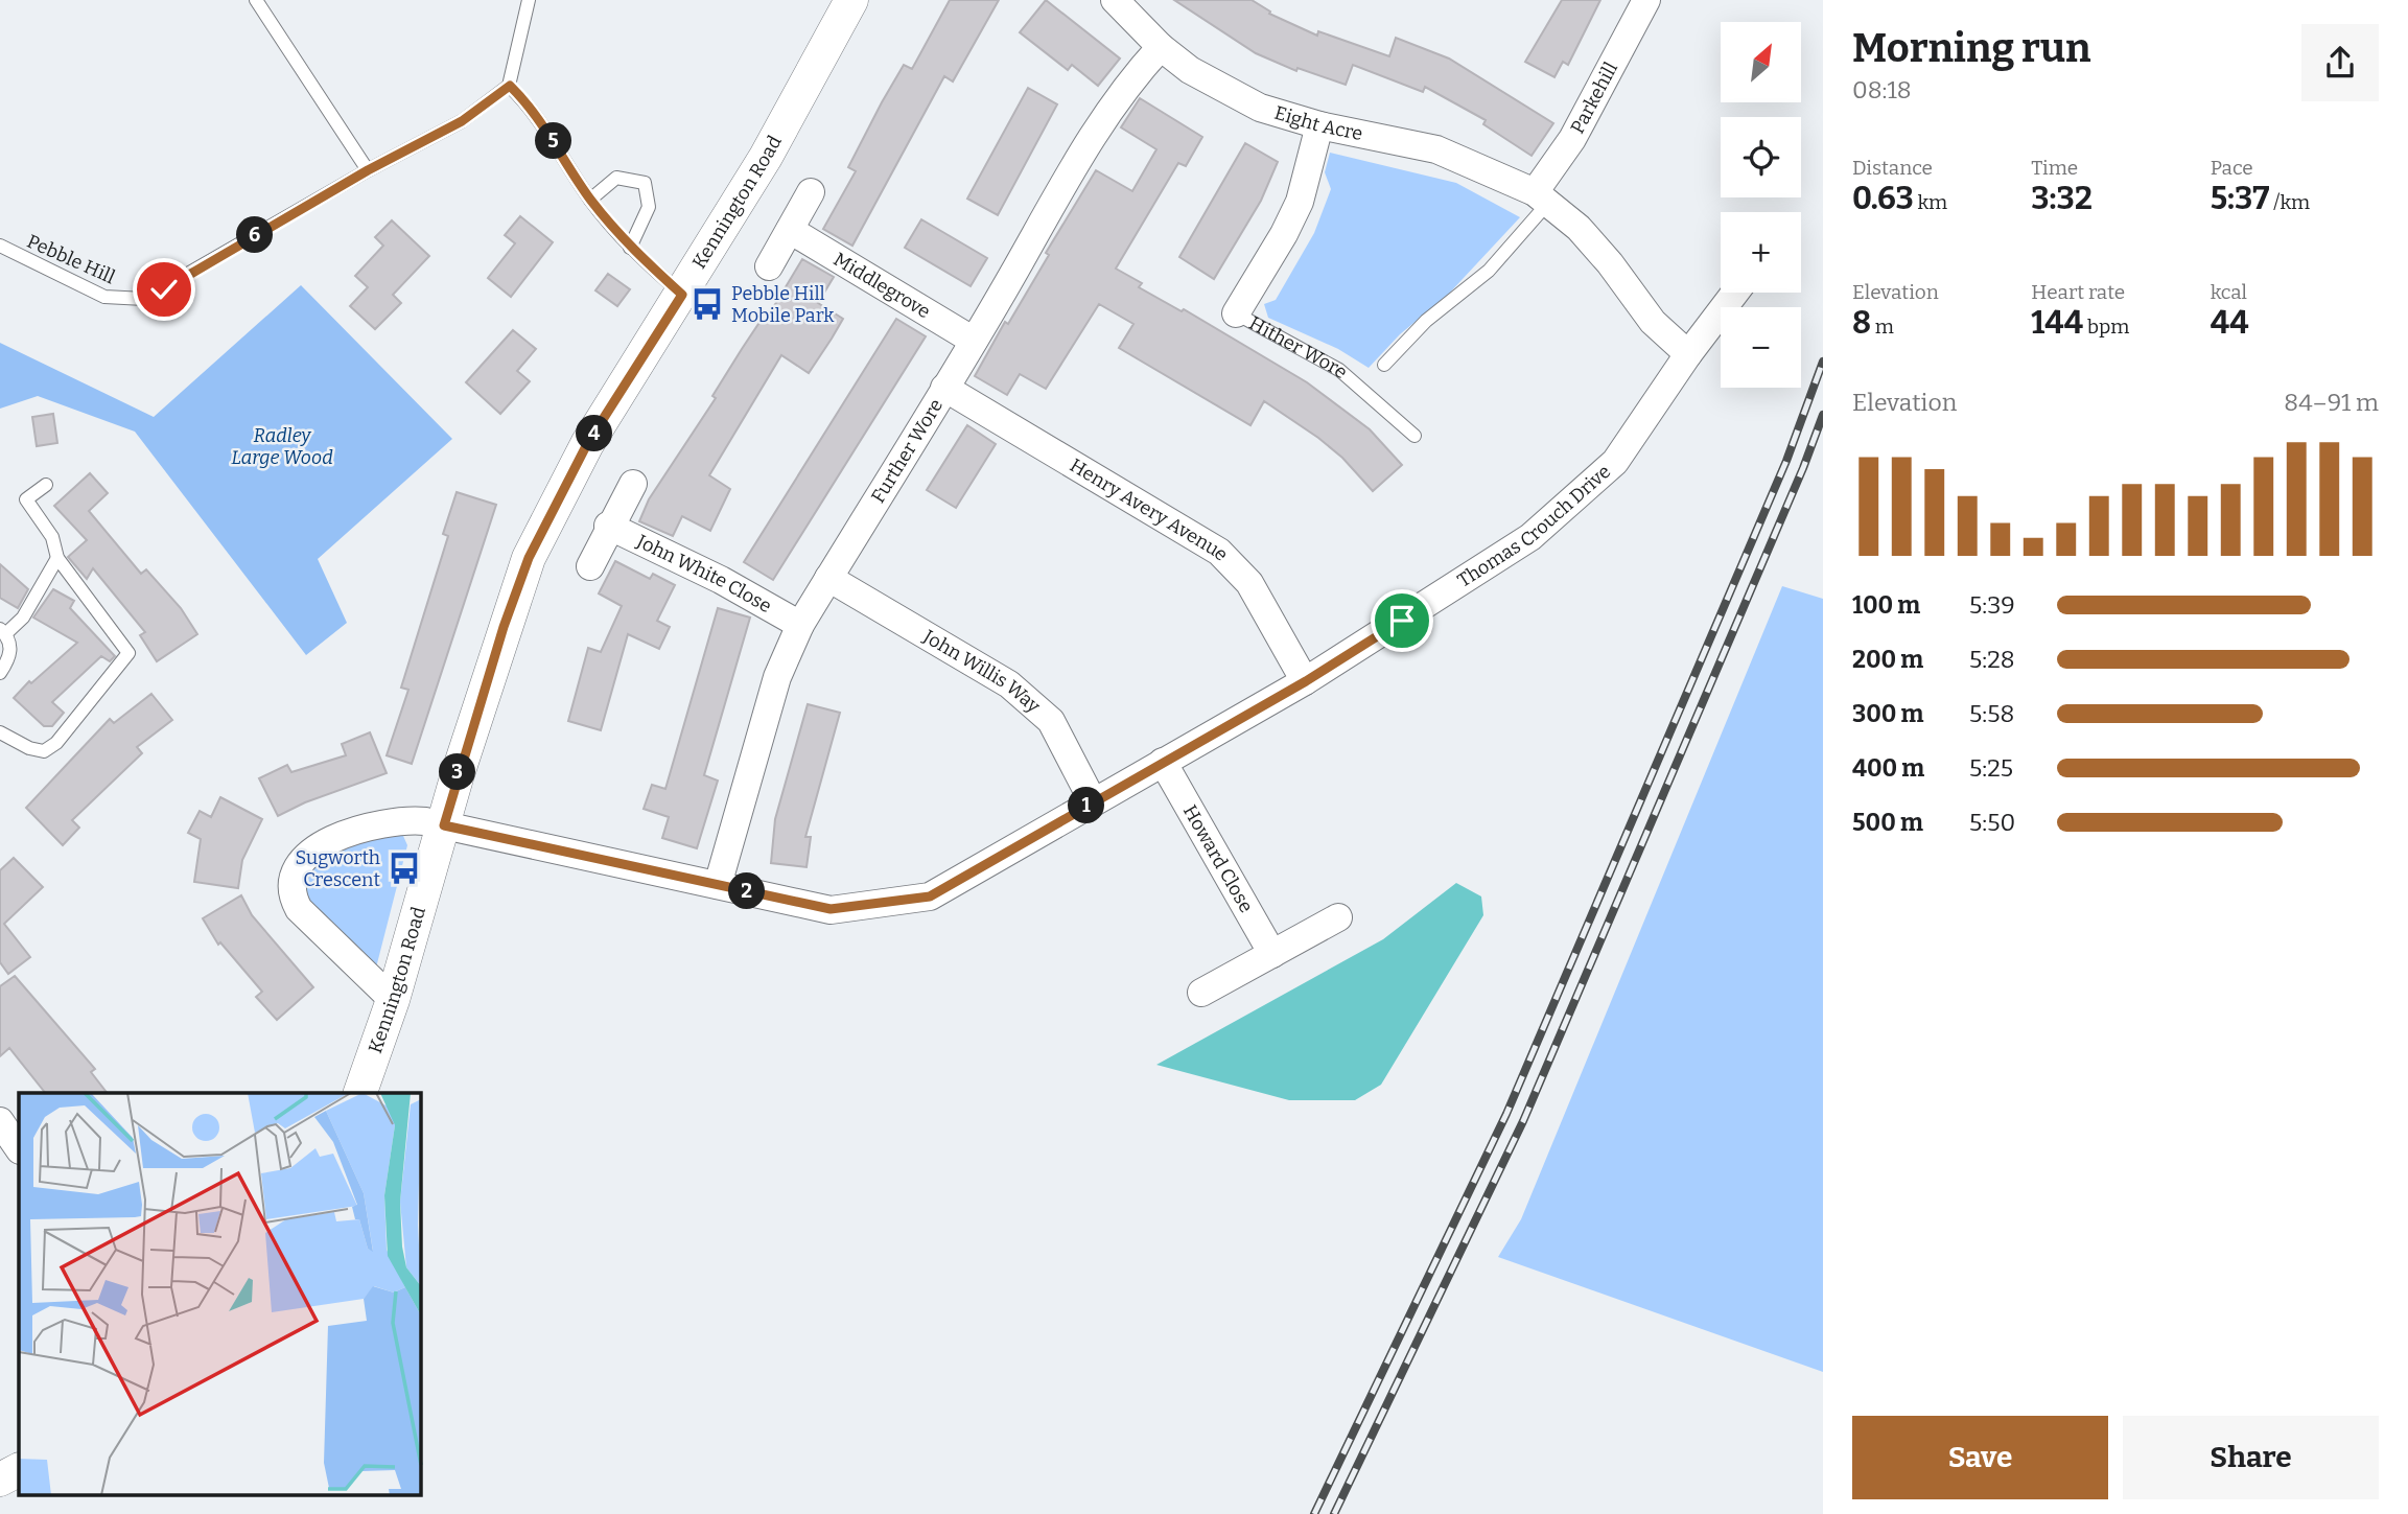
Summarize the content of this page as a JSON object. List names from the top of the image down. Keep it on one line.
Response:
{"streets":{"street":["Parkehill","Eight Acre","Kennington Road","Middlegrove","Hither Wore","Further Wore","Henry Avery Avenue","Thomas Crouch Drive","John White Close","John Willis Way","Howard Close"],"lane":["Pebble Hill"]},"crossings":[["Parkehill","Eight Acre"],["Eight Acre","Hither Wore"],["Eight Acre","Further Wore"],["Eight Acre","Thomas Crouch Drive"],["Kennington Road","Thomas Crouch Drive"],["Middlegrove","Further Wore"],["Further Wore","Henry Avery Avenue"],["Further Wore","Thomas Crouch Drive"],["Further Wore","John White Close"],["Further Wore","John Willis Way"],["Henry Avery Avenue","Thomas Crouch Drive"],["Thomas Crouch Drive","John Willis Way"],["Thomas Crouch Drive","Howard Close"]],"parks":["Radley Large Wood"],"places":{"bus stop":["Pebble Hill Mobile Park","Sugworth Crescent"]},"north":"top right","page":{"heading":["Morning run","08:18"],"map_buttons":["+","−"],"pins":["5","6","4","3","1","2"],"stats":[["Distance","0.63 km"],["Time","3:32"],["Pace","5:37 /km"],["Elevation","8 m"],["Heart rate","144 bpm"],["kcal","44"]],"chart":["Elevation","84–91 m"],"list":[{"name":"100 m","note":"5:39"},{"name":"200 m","note":"5:28"},{"name":"300 m","note":"5:58"},{"name":"400 m","note":"5:25"},{"name":"500 m","note":"5:50"}],"buttons":["Save","Share"]}}
